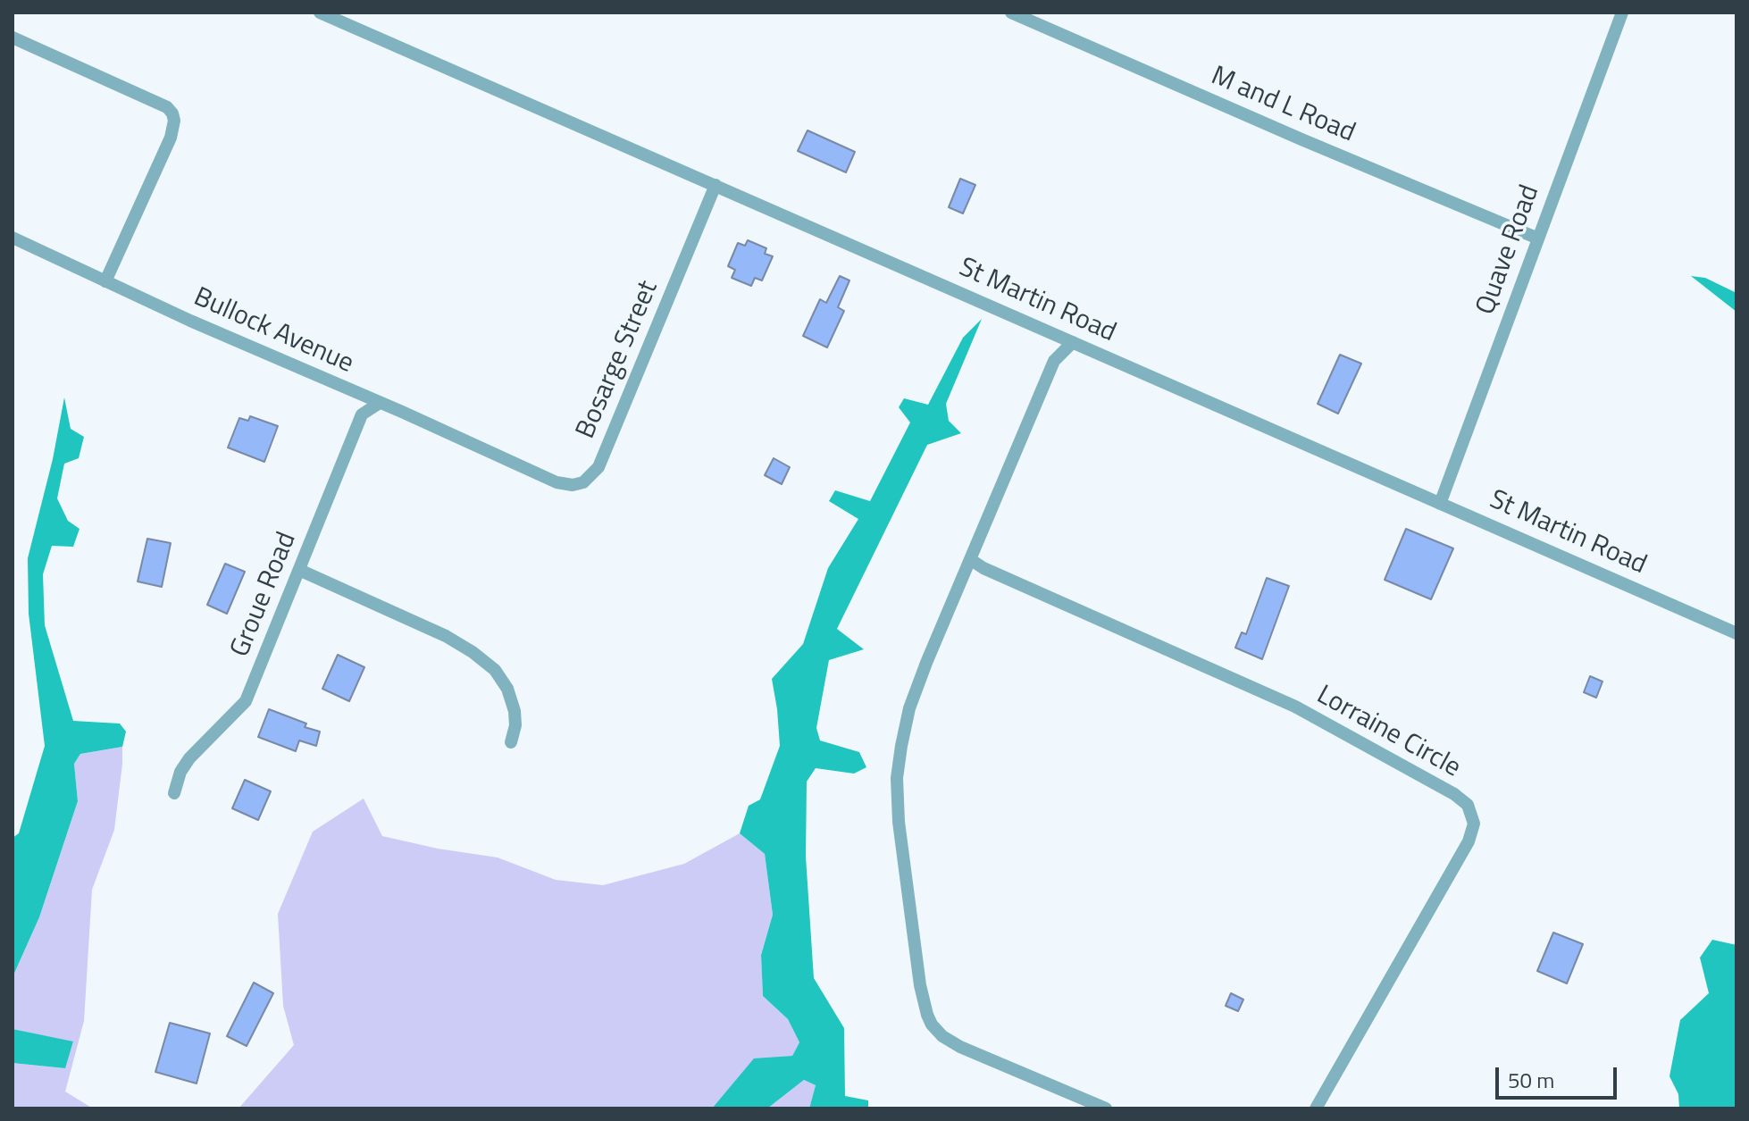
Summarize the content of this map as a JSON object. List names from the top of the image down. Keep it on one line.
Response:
{"streets":{"street":["M and L Road","Quave Road","St Martin Road","Bullock Avenue","Bosarge Street","Groue Road","Lorraine Circle"]},"crossings":[["M and L Road","Quave Road"],["Quave Road","St Martin Road"],["St Martin Road","Bosarge Street"],["Bullock Avenue","Bosarge Street"],["Bullock Avenue","Groue Road"]],"scale_bar":"50 m"}
